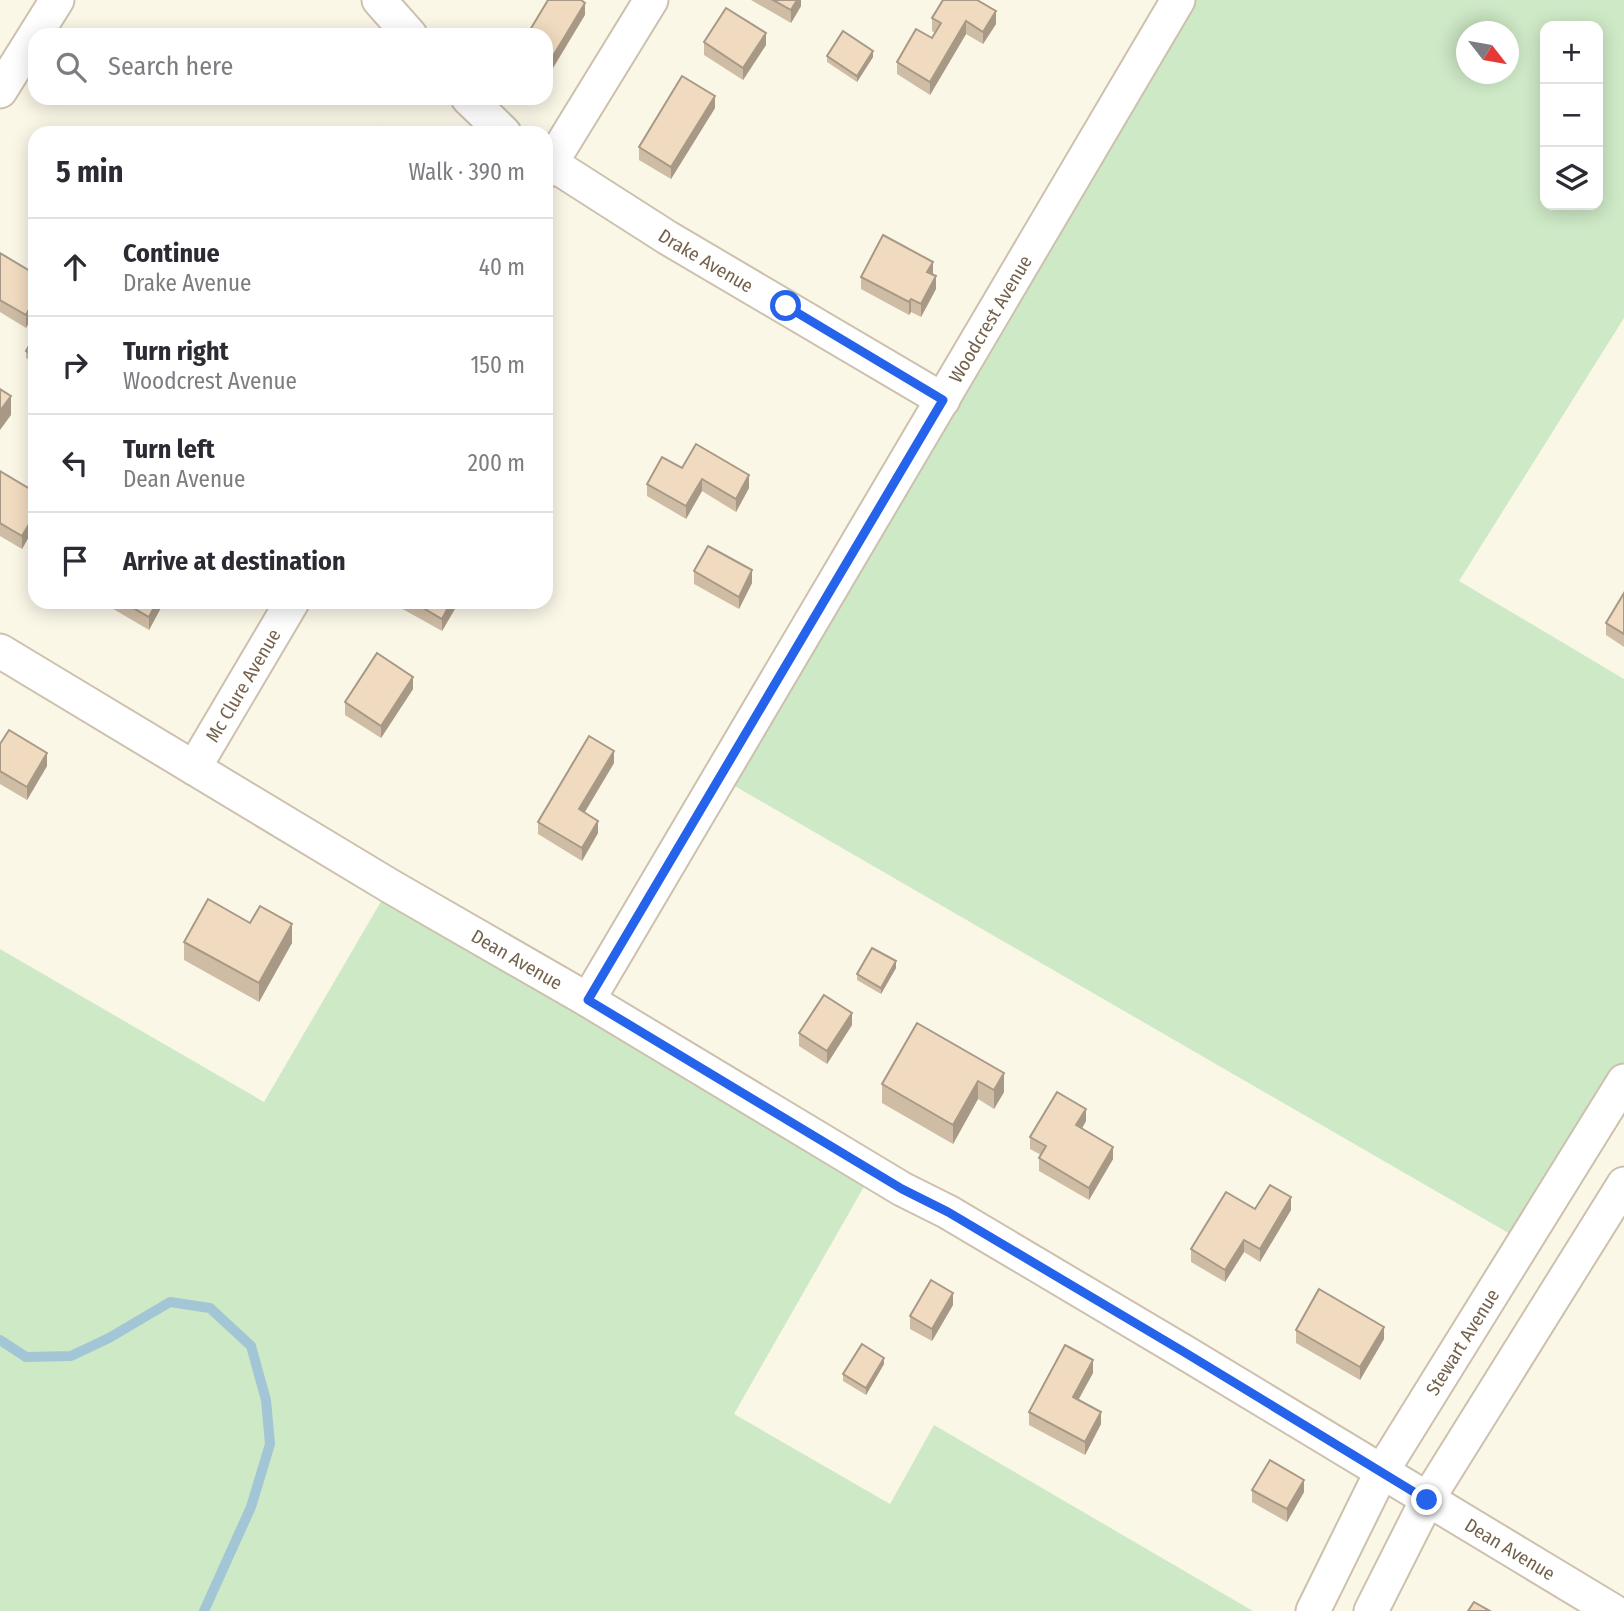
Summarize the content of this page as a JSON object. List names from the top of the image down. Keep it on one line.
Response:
{"streets":{"street":["Drake Avenue","Woodcrest Avenue","Mc Clure Avenue","Dean Avenue","Stewart Avenue"]},"crossings":[["Drake Avenue","Woodcrest Avenue"],["Woodcrest Avenue","Dean Avenue"],["Mc Clure Avenue","Dean Avenue"],["Dean Avenue","Stewart Avenue"]],"north":"bottom right","page":{"map_buttons":["+","−"],"search":"Search here","heading":["5 min","Walk · 390 m"],"list":[["Continue","Drake Avenue","40 m"],["Turn right","Woodcrest Avenue","150 m"],["Turn left","Dean Avenue","200 m"],"Arrive at destination"]}}
